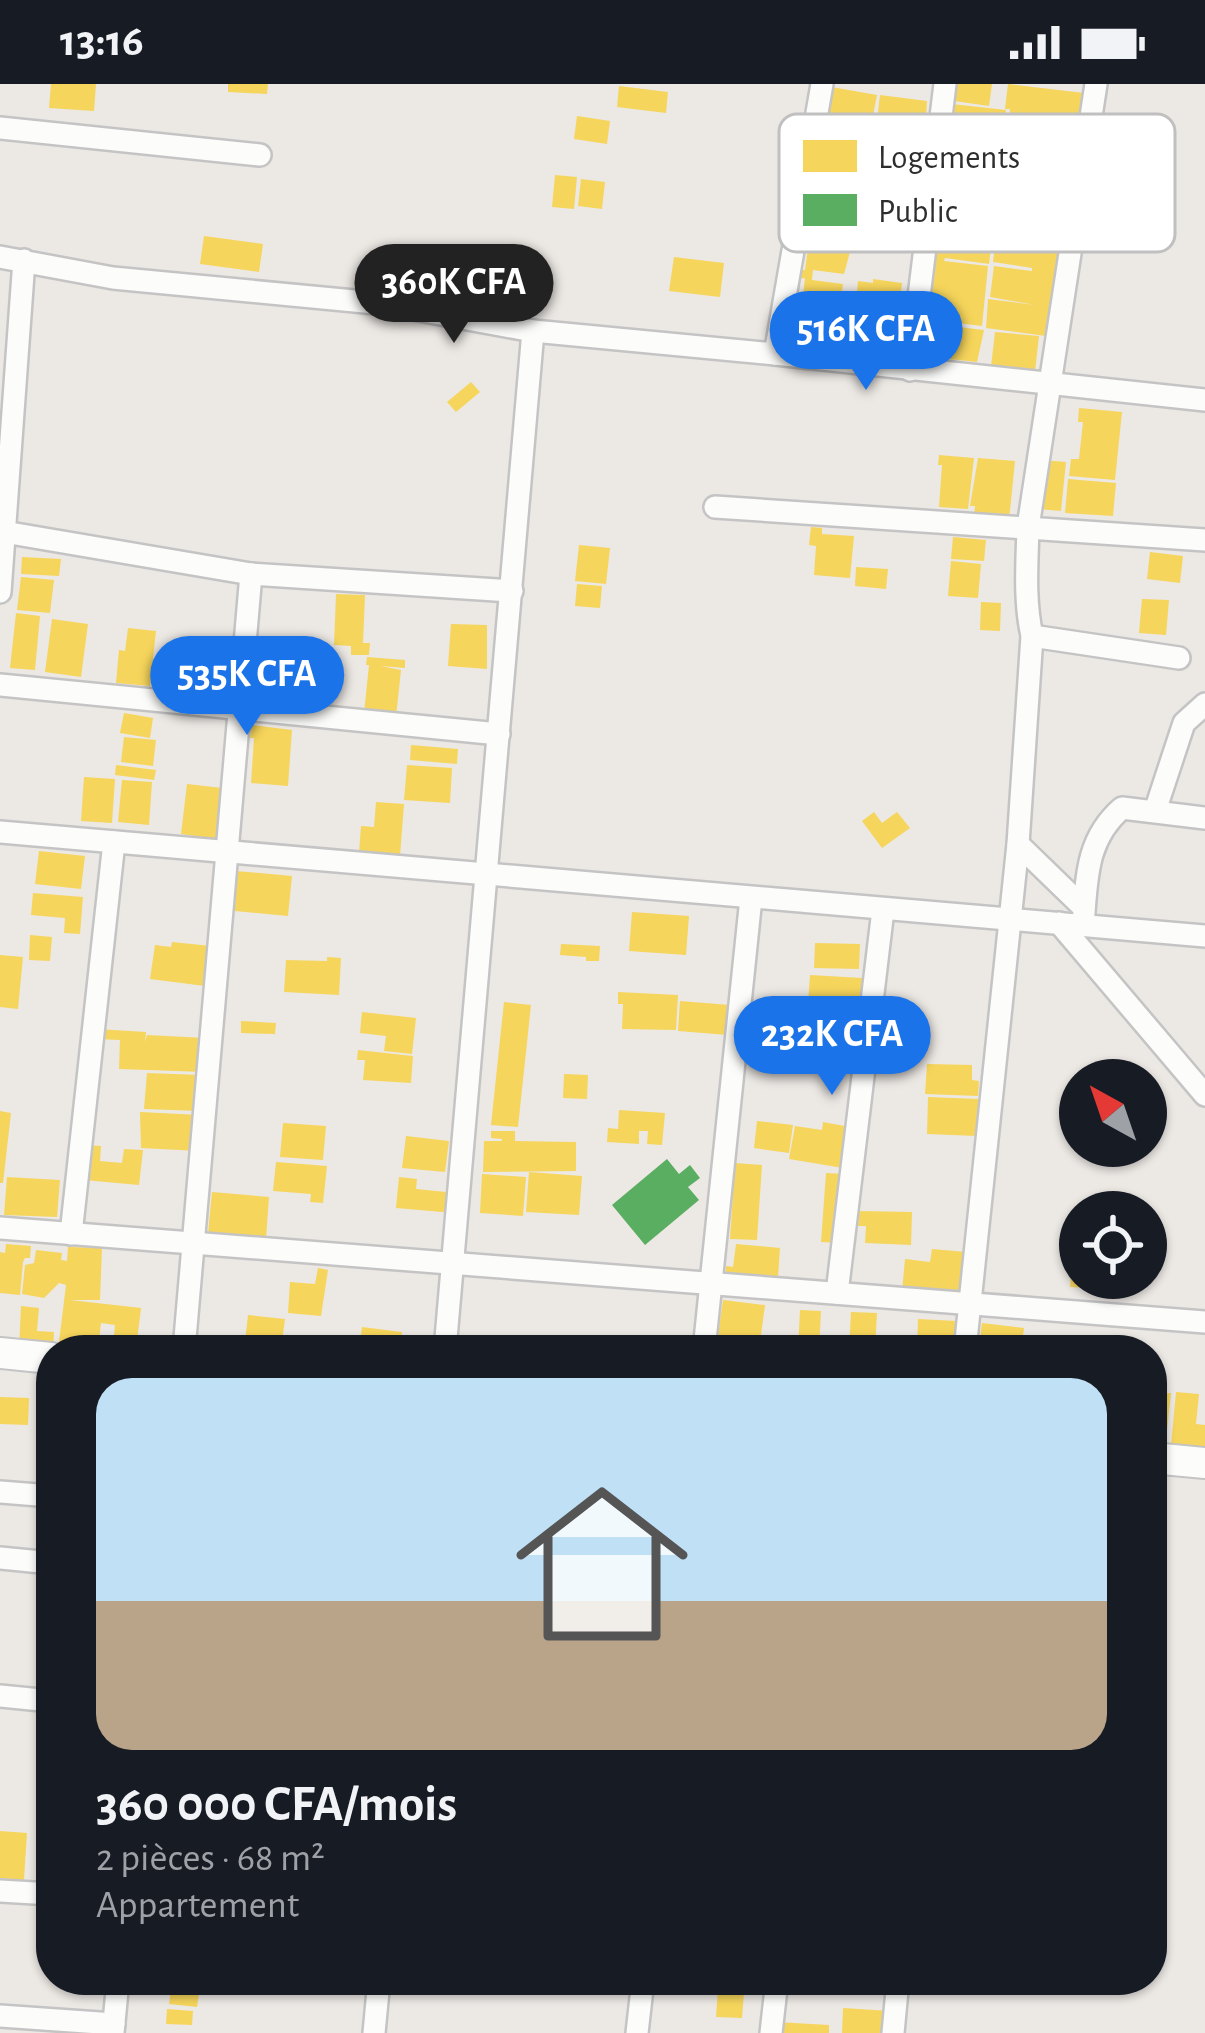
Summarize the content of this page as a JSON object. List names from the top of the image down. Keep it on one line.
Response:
{"legend":["Logements","Public"],"north":"top left","page":{"status":"13:16","price":["360K CFA","516K CFA","535K CFA","232K CFA"],"list":[{"name":"360 000 CFA/mois","note":"2 pièces · 68 m² · Appartement"}]}}
